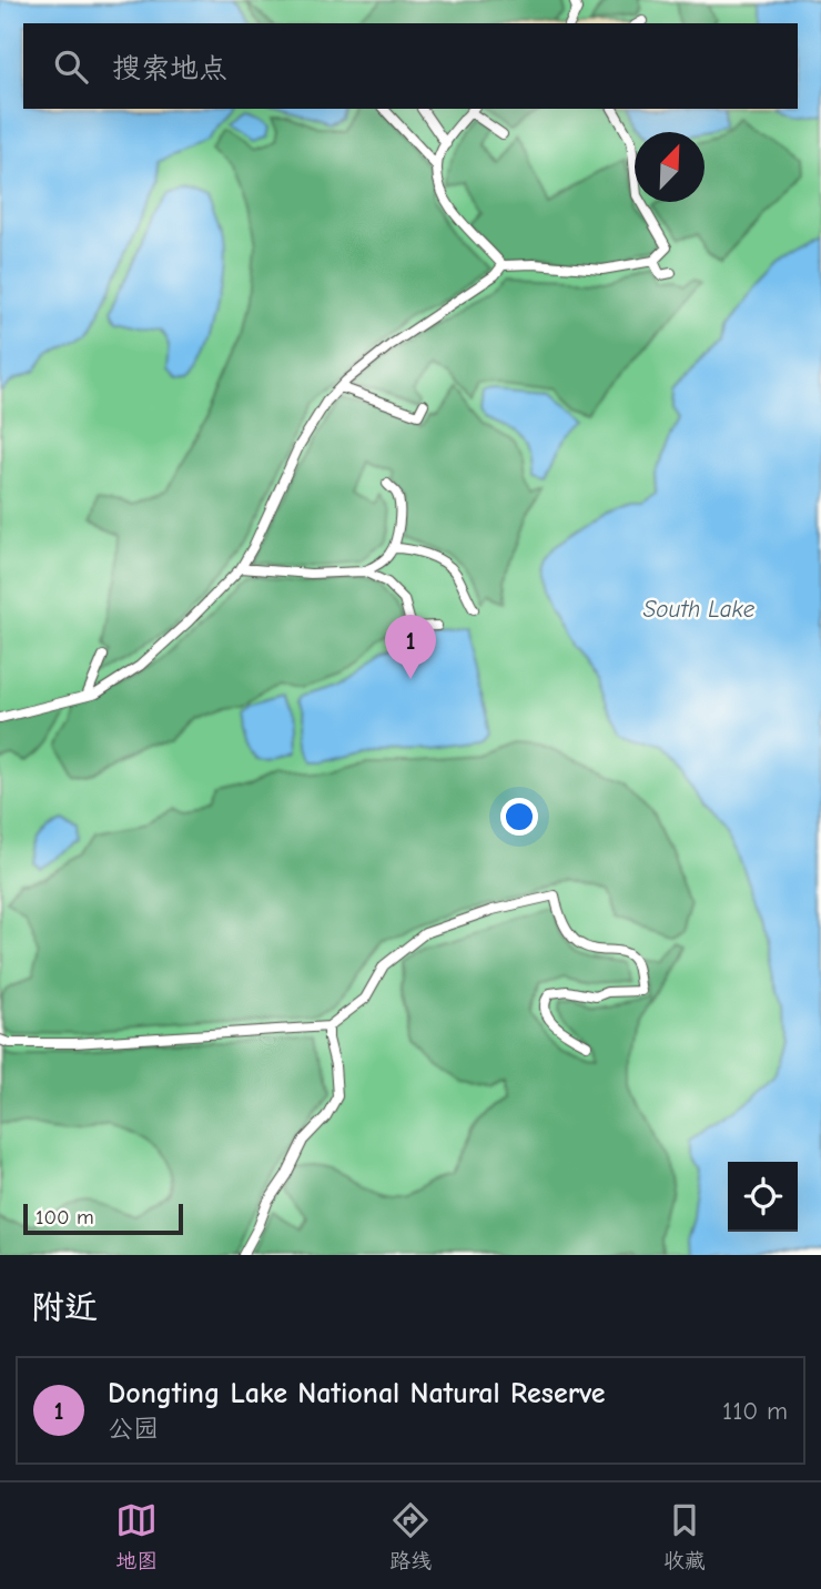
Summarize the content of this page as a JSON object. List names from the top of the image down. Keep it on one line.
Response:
{"water":["South Lake"],"scale_bar":"100 m","north":"top right","page":{"search":"搜索地点","pins":"1","scale":"100 m","heading":"附近","list":[{"mark":"1","name":"Dongting Lake National Natural Reserve","note":"公园","value":"110 m"}],"nav":["地图","路线","收藏"]}}
